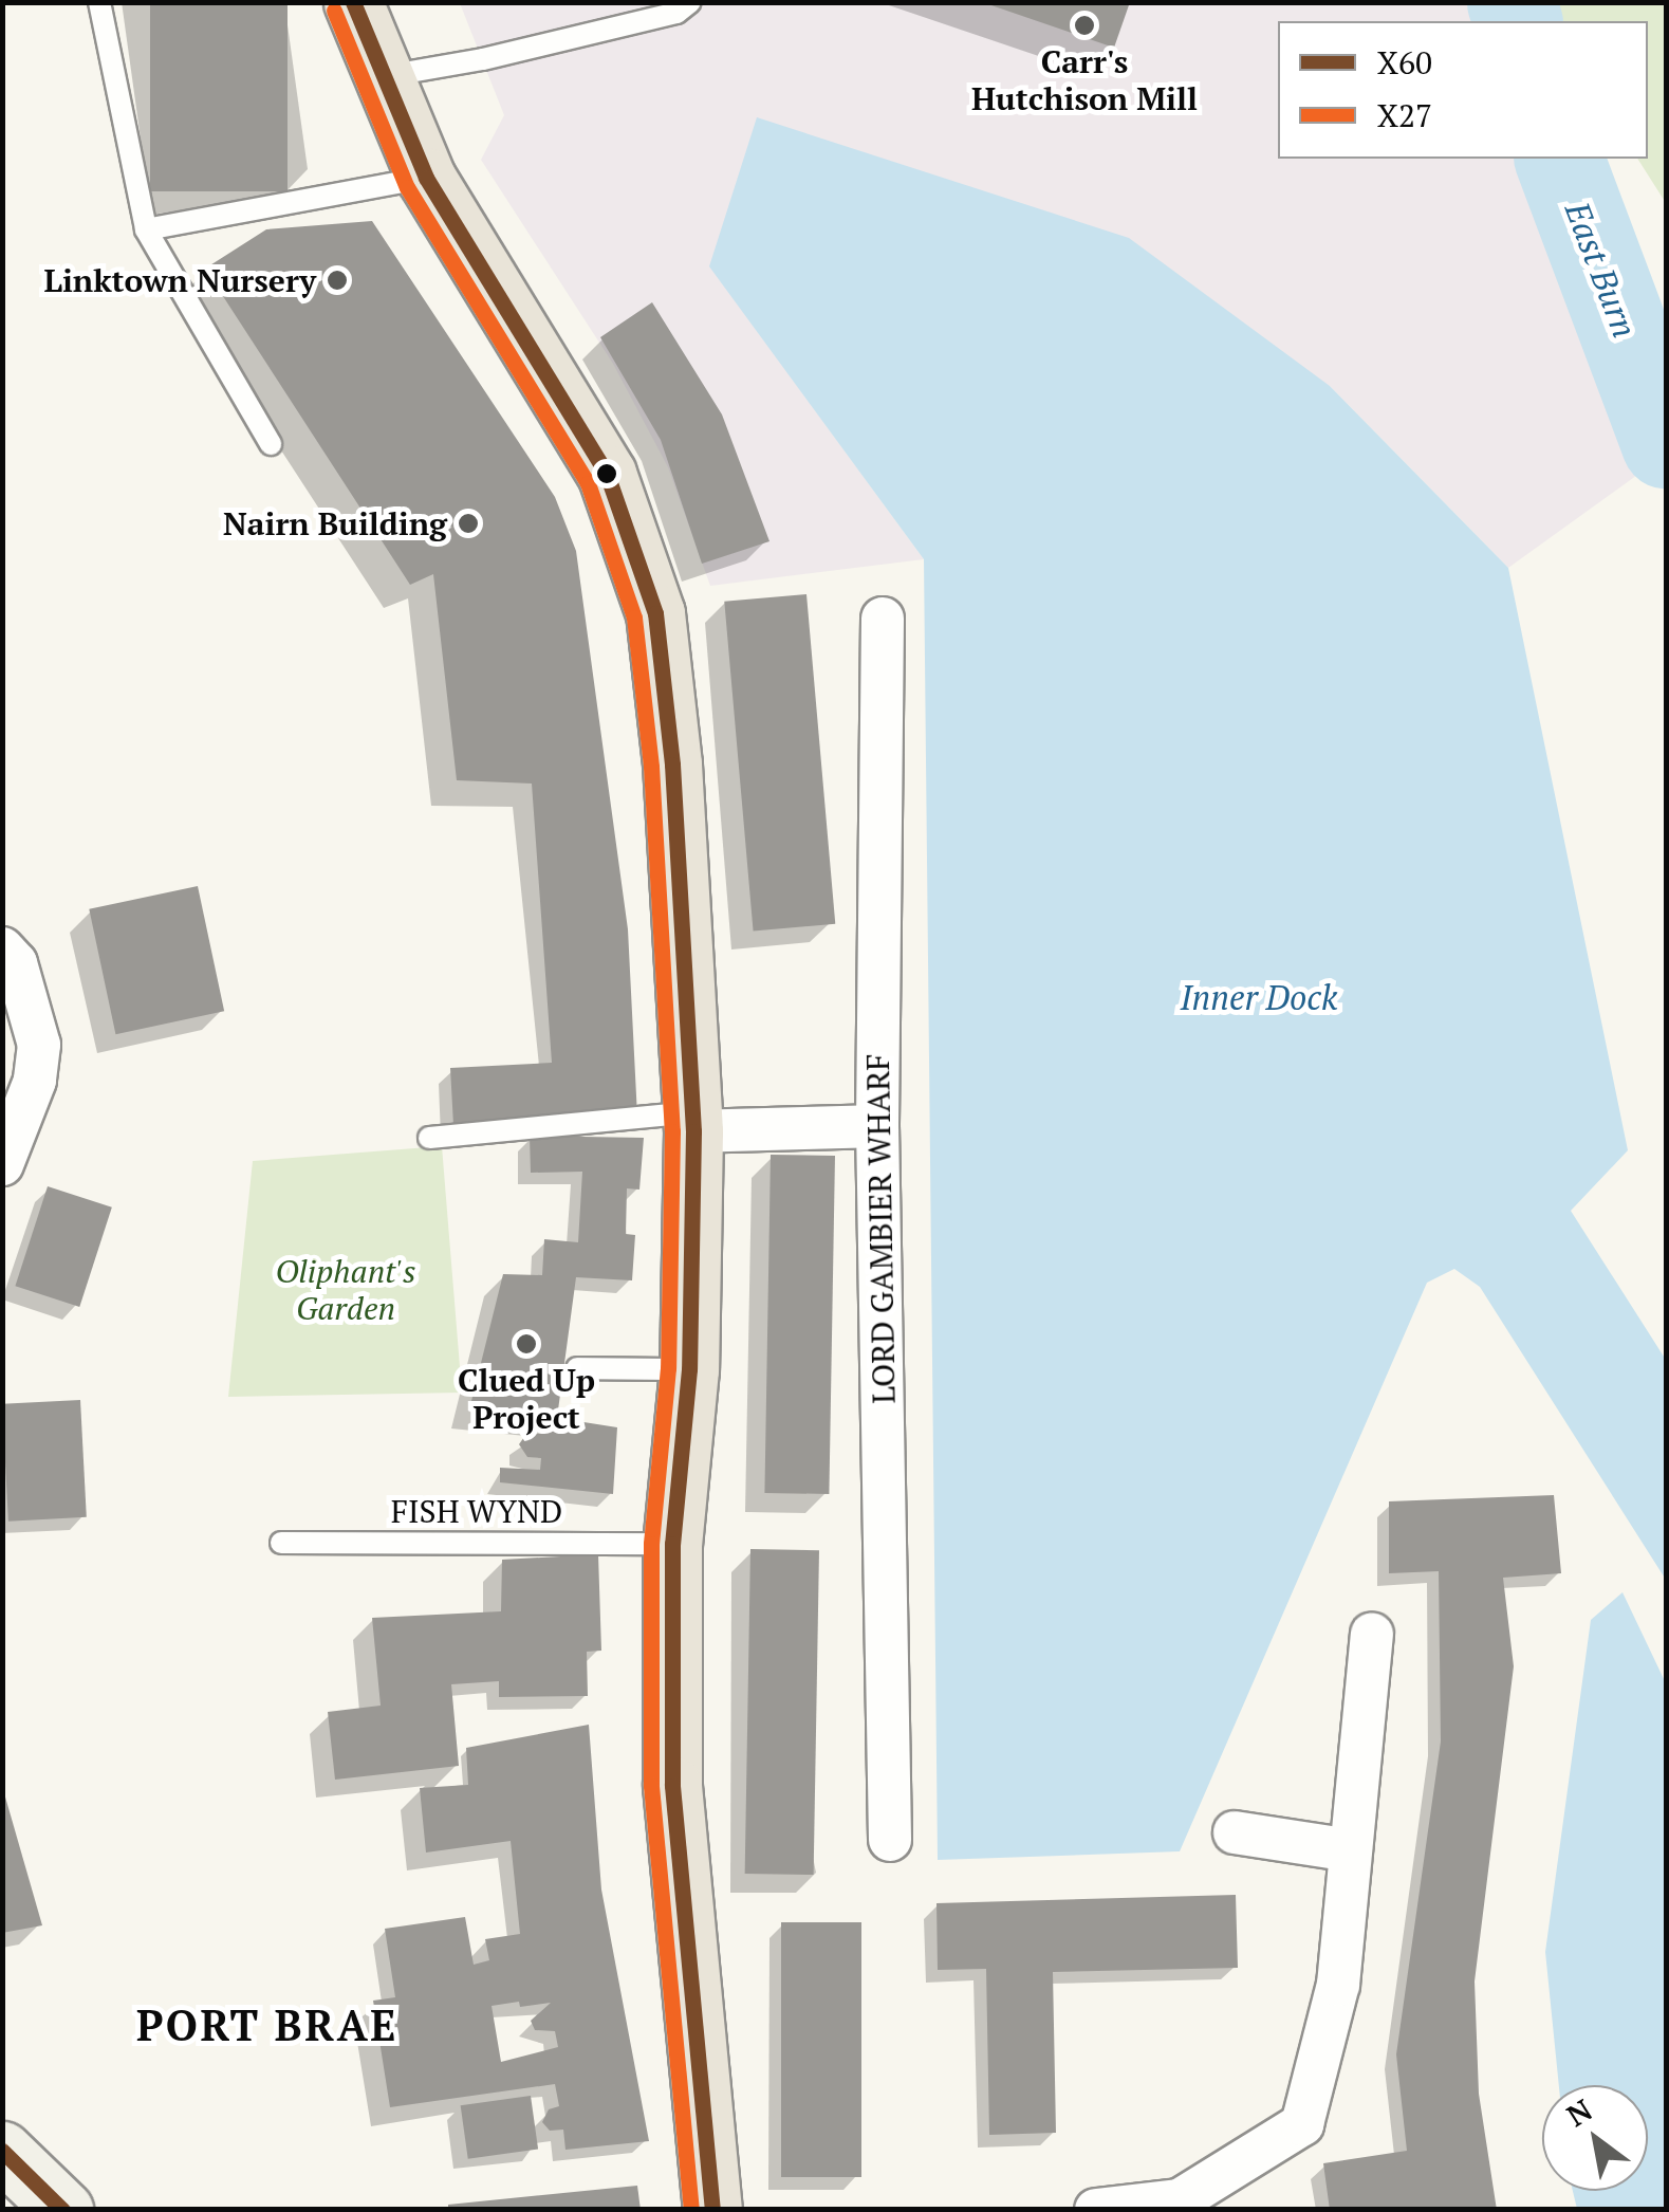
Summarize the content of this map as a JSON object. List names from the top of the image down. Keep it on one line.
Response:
{"streets":{"street":["LORD GAMBIER WHARF"],"lane":["FISH WYND"]},"districts":["PORT BRAE"],"water":["East Burn","Inner Dock"],"parks":["Oliphant's Garden"],"places":["Carr's Hutchison Mill","Linktown Nursery","Nairn Building","Clued Up Project"],"lines":["transit line X60","transit line X27"],"legend":["X60","X27"],"north":"top left"}
